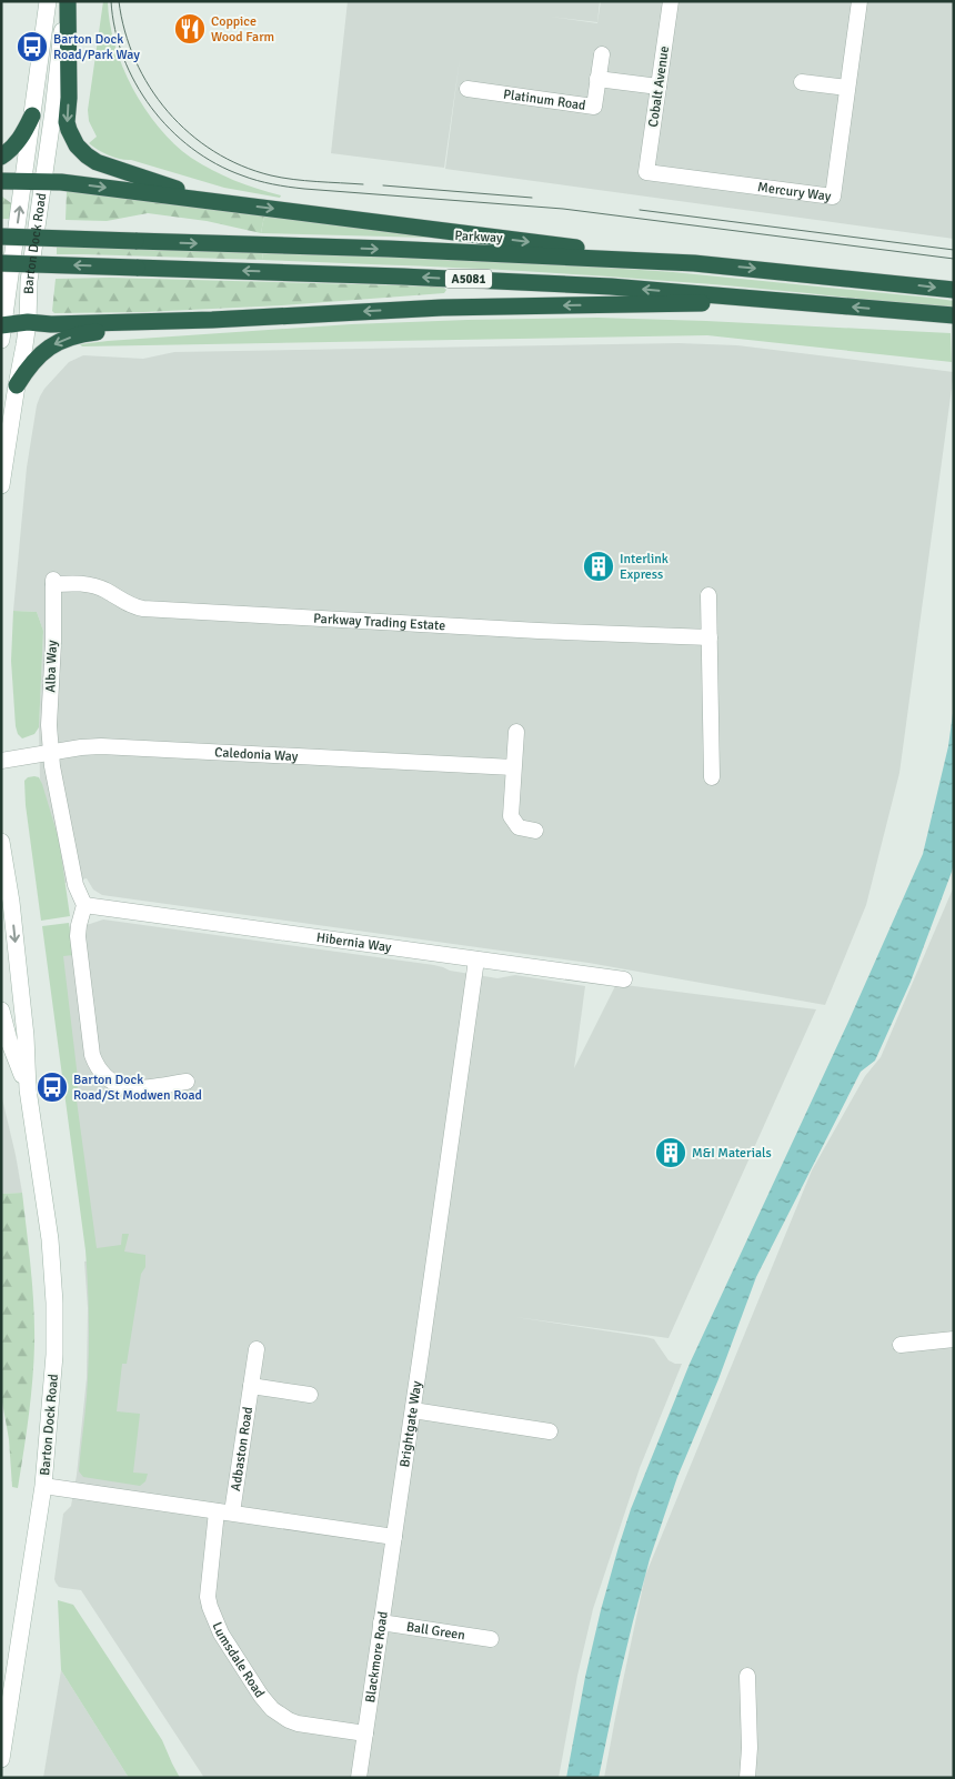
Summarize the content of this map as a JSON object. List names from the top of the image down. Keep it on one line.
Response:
{"streets":{"highway":["Parkway","A5081"],"main road":["Barton Dock Road"],"street":["Cobalt Avenue","Platinum Road","Mercury Way","Parkway Trading Estate","Alba Way","Caledonia Way","Hibernia Way","Brightgate Way","Adbaston Road","Ball Green","Blackmore Road","Lumsdale Road"]},"crossings":[["Cobalt Avenue","Mercury Way"],["Parkway","A5081"],["Barton Dock Road","A5081"],["Parkway Trading Estate","Alba Way"],["Alba Way","Caledonia Way"],["Hibernia Way","Brightgate Way"],["Brightgate Way","Blackmore Road"],["Adbaston Road","Lumsdale Road"],["Ball Green","Blackmore Road"],["Blackmore Road","Lumsdale Road"]],"places":{"restaurant":["Coppice Wood Farm"],"bus stop":["Barton Dock Road/Park Way","Barton Dock Road/St Modwen Road"],"building":["Interlink Express","M&I Materials"]}}
